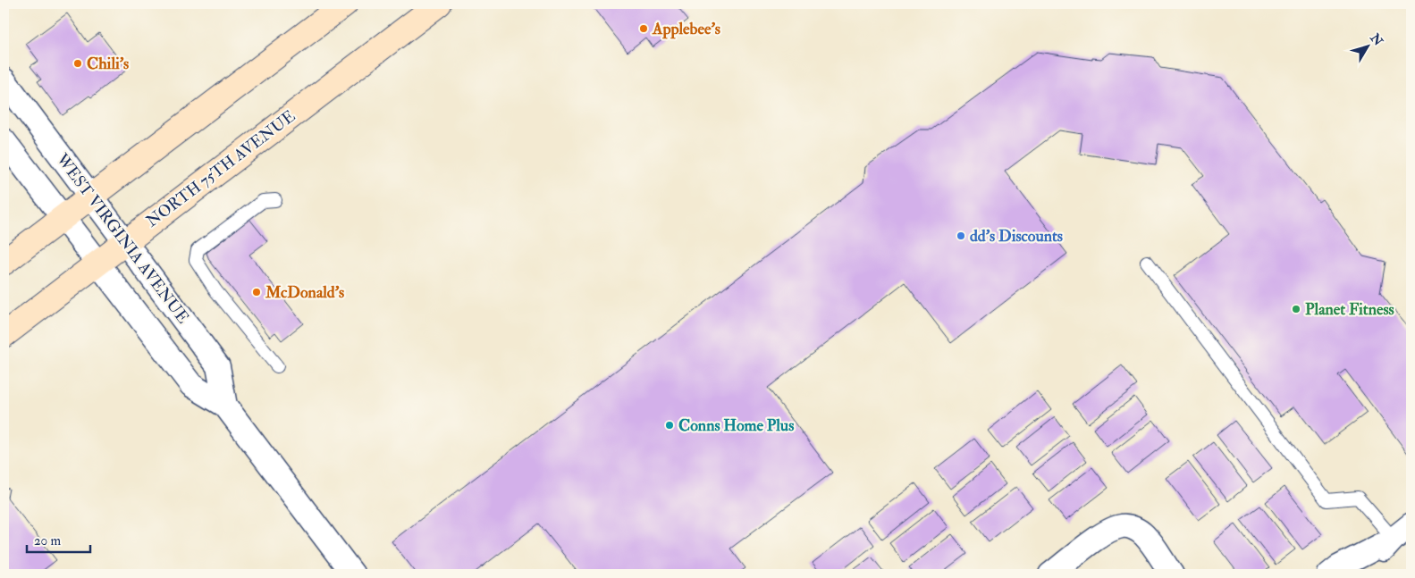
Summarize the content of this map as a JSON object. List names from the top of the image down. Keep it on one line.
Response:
{"streets":{"main road":["NORTH 75TH AVENUE"],"street":["WEST VIRGINIA AVENUE"]},"crossings":[["NORTH 75TH AVENUE","WEST VIRGINIA AVENUE"]],"places":["Applebee's","Chili's","dd's Discounts","McDonald's","Planet Fitness","Conns Home Plus"],"scale_bar":"20 m","north":"top right"}
